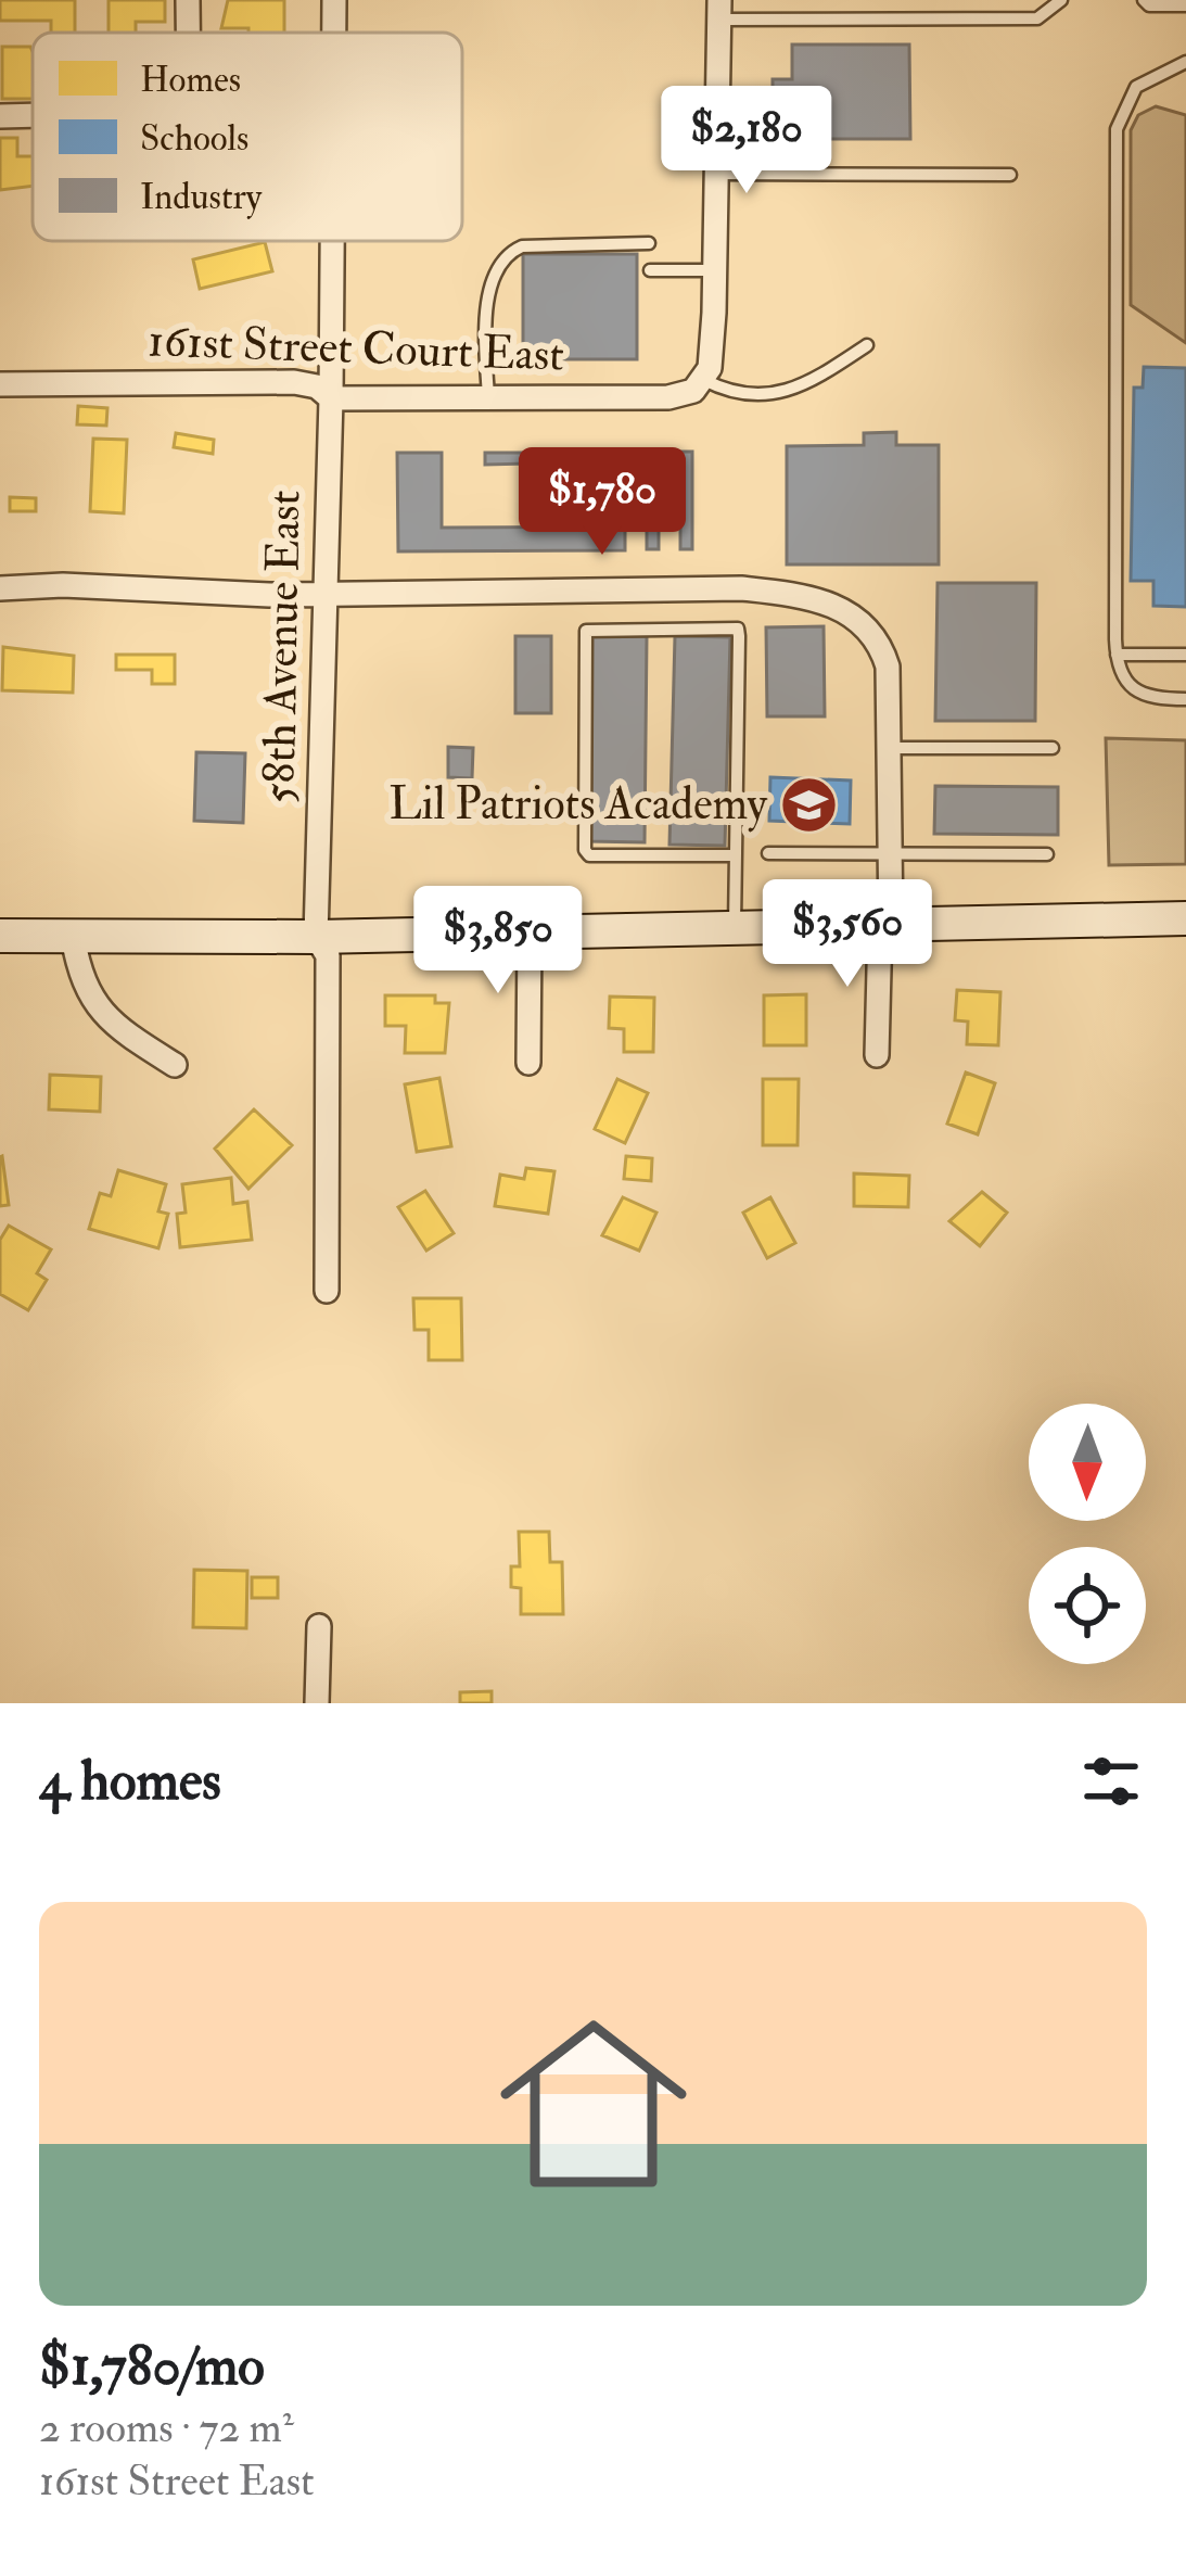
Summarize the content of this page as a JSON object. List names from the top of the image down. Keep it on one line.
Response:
{"streets":{"street":["161st Street Court East","58th Avenue East"]},"crossings":[["161st Street Court East","58th Avenue East"]],"places":{"school or university":["Lil Patriots Academy"]},"legend":["Homes","Schools","Industry"],"north":"bottom","page":{"price":["$2,180","$1,780","$3,560","$3,850"],"heading":"4 homes","list":[{"name":"$1,780/mo","note":"2 rooms · 72 m² · 161st Street East"}]}}
